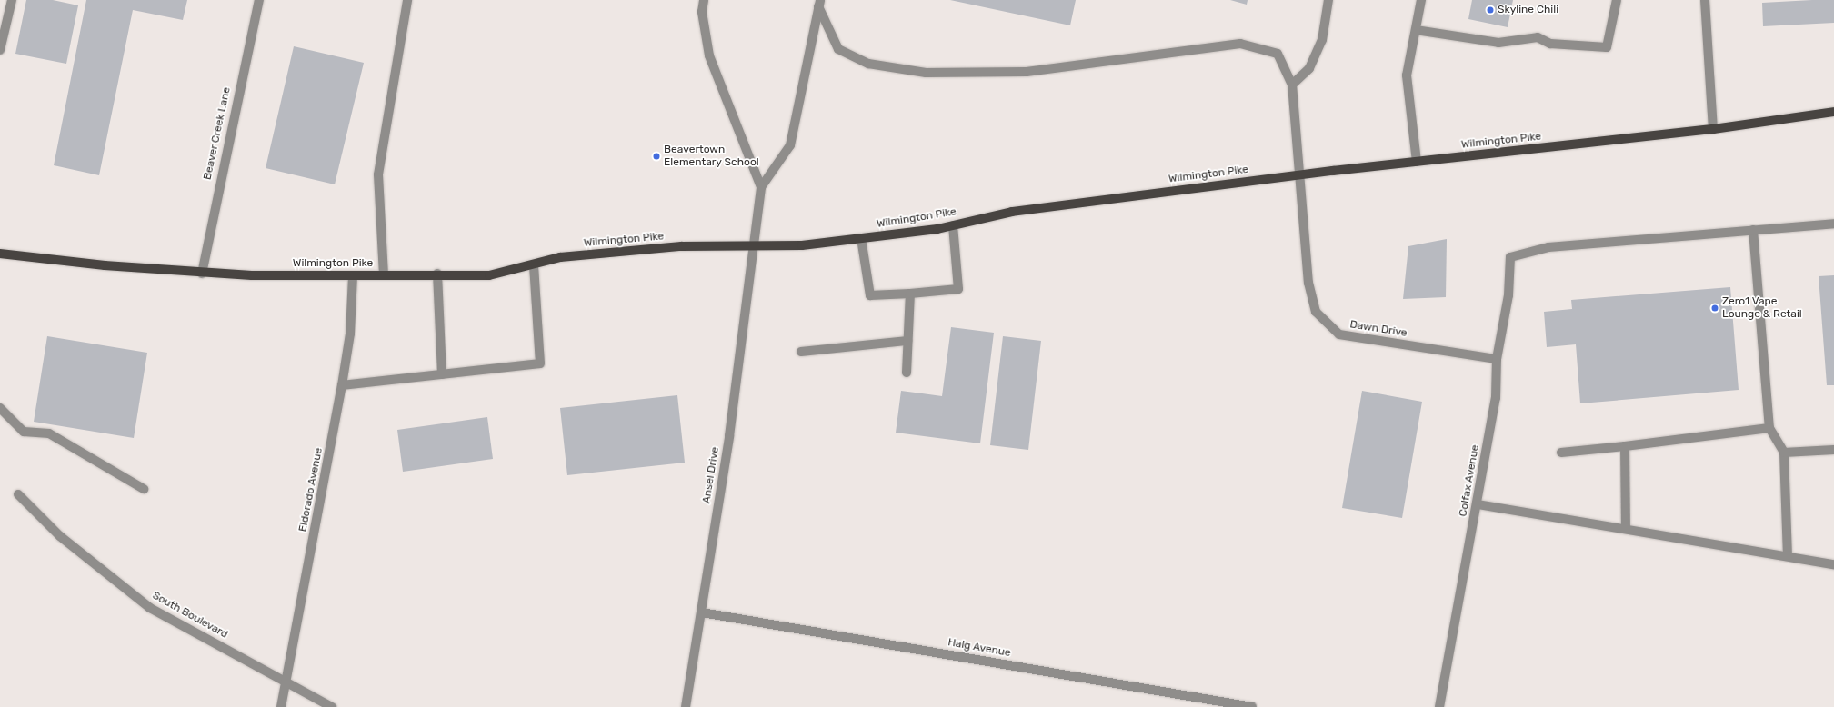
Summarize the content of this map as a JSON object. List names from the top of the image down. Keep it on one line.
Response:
{"streets":{"main road":["Wilmington Pike"],"street":["Beaver Creek Lane","Dawn Drive","Ansel Drive","Colfax Avenue","Eldorado Avenue","South Boulevard","Haig Avenue"]},"crossings":[["Beaver Creek Lane","Wilmington Pike"],["Wilmington Pike","Dawn Drive"],["Wilmington Pike","Ansel Drive"],["Wilmington Pike","Eldorado Avenue"],["Dawn Drive","Colfax Avenue"],["Ansel Drive","Haig Avenue"],["Eldorado Avenue","South Boulevard"]],"places":["Skyline Chili","Beavertown Elementary School","Zero1 Vape Lounge & Retail"]}
